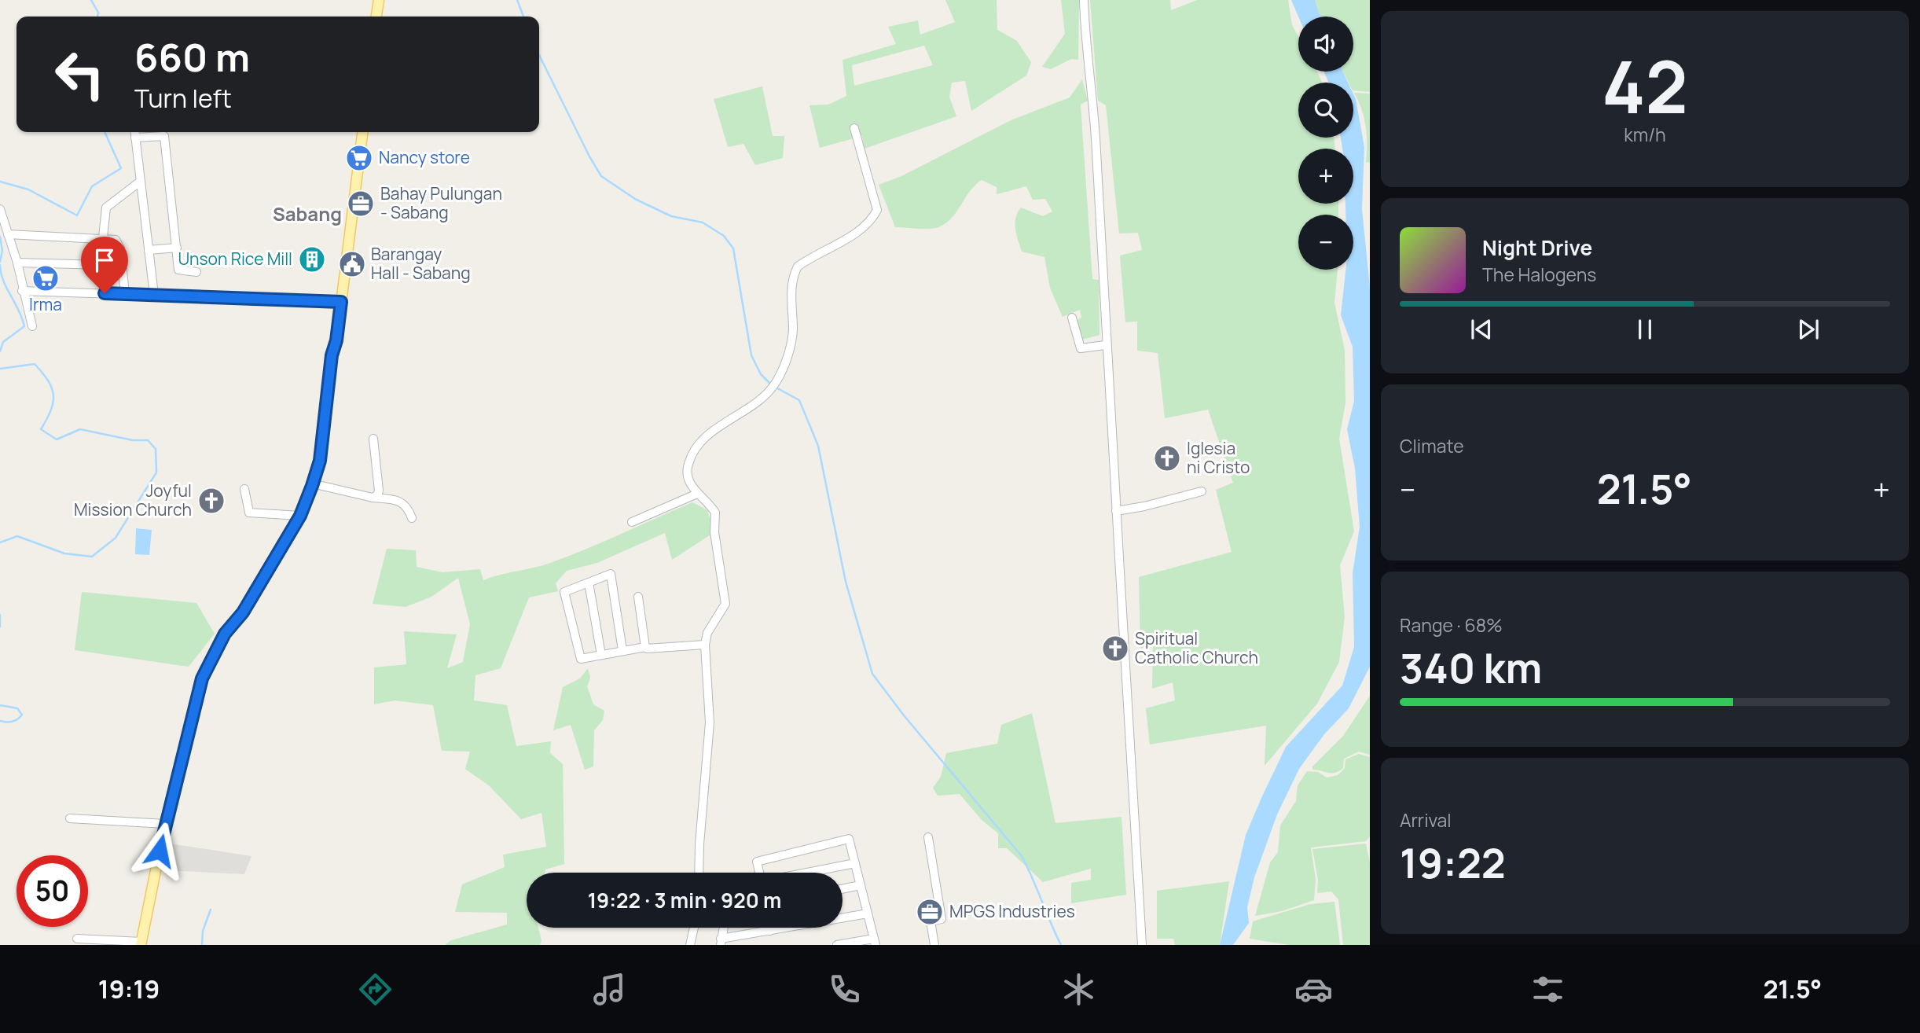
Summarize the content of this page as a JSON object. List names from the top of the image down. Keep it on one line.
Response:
{"districts":["Sabang"],"places":{"supermarket":["Nancy store","Irma"],"office":["Bahay Pulungan - Sabang","MPGS Industries"],"building":["Unson Rice Mill"],"public building":["Barangay Hall - Sabang"],"church":["Iglesia ni Cristo","Joyful Mission Church","Spiritual Catholic Church"]},"page":{"tile":[["42","km/h"],"Climate",["Range · 68%","340 km"],["Arrival","19:22"]],"map_buttons":["+","−"],"turn":["660 m","Turn left"],"song":["Night Drive","The Halogens"],"heat":["−","21.5°","+"],"limit":"50","trip":"19:22 · 3 min · 920 m","tabs":["19:19","21.5°"]}}
